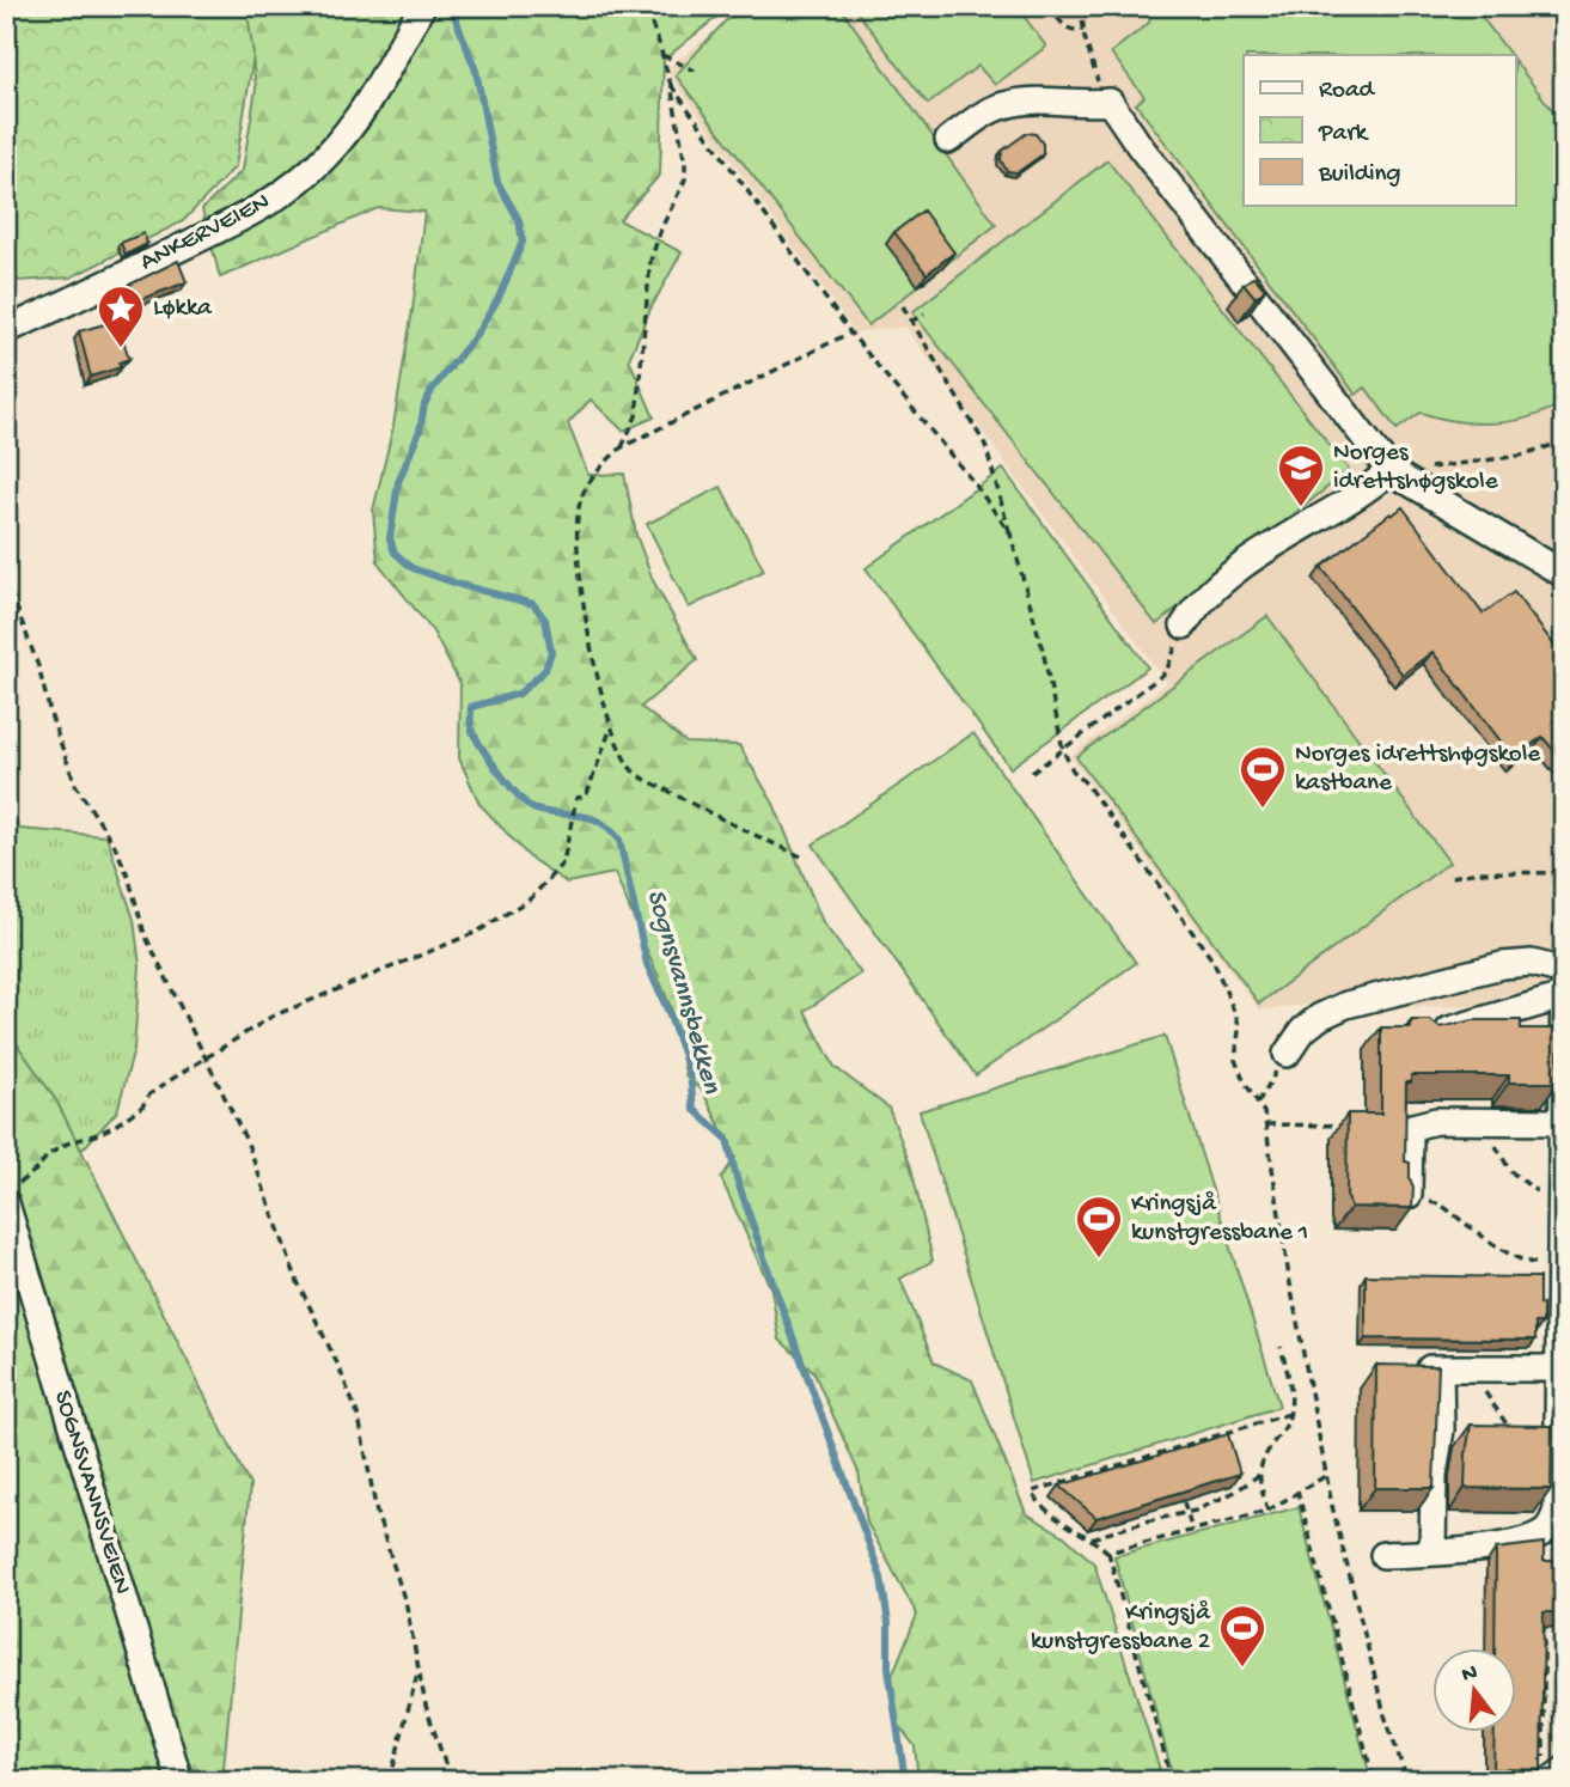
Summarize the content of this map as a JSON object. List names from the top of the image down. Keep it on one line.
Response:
{"streets":{"street":["ANKERVEIEN","SOGNSVANNSVEIEN"]},"water":["Sognsvannsbekken"],"places":{"place":["Løkka"],"school or university":["Norges idrettshøgskole"],"sports":["Norges idrettshøgskole kastbane","Kringsjå kunstgressbane 1","Kringsjå kunstgressbane 2"]},"legend":["Road","Park","Building"],"north":"top"}
